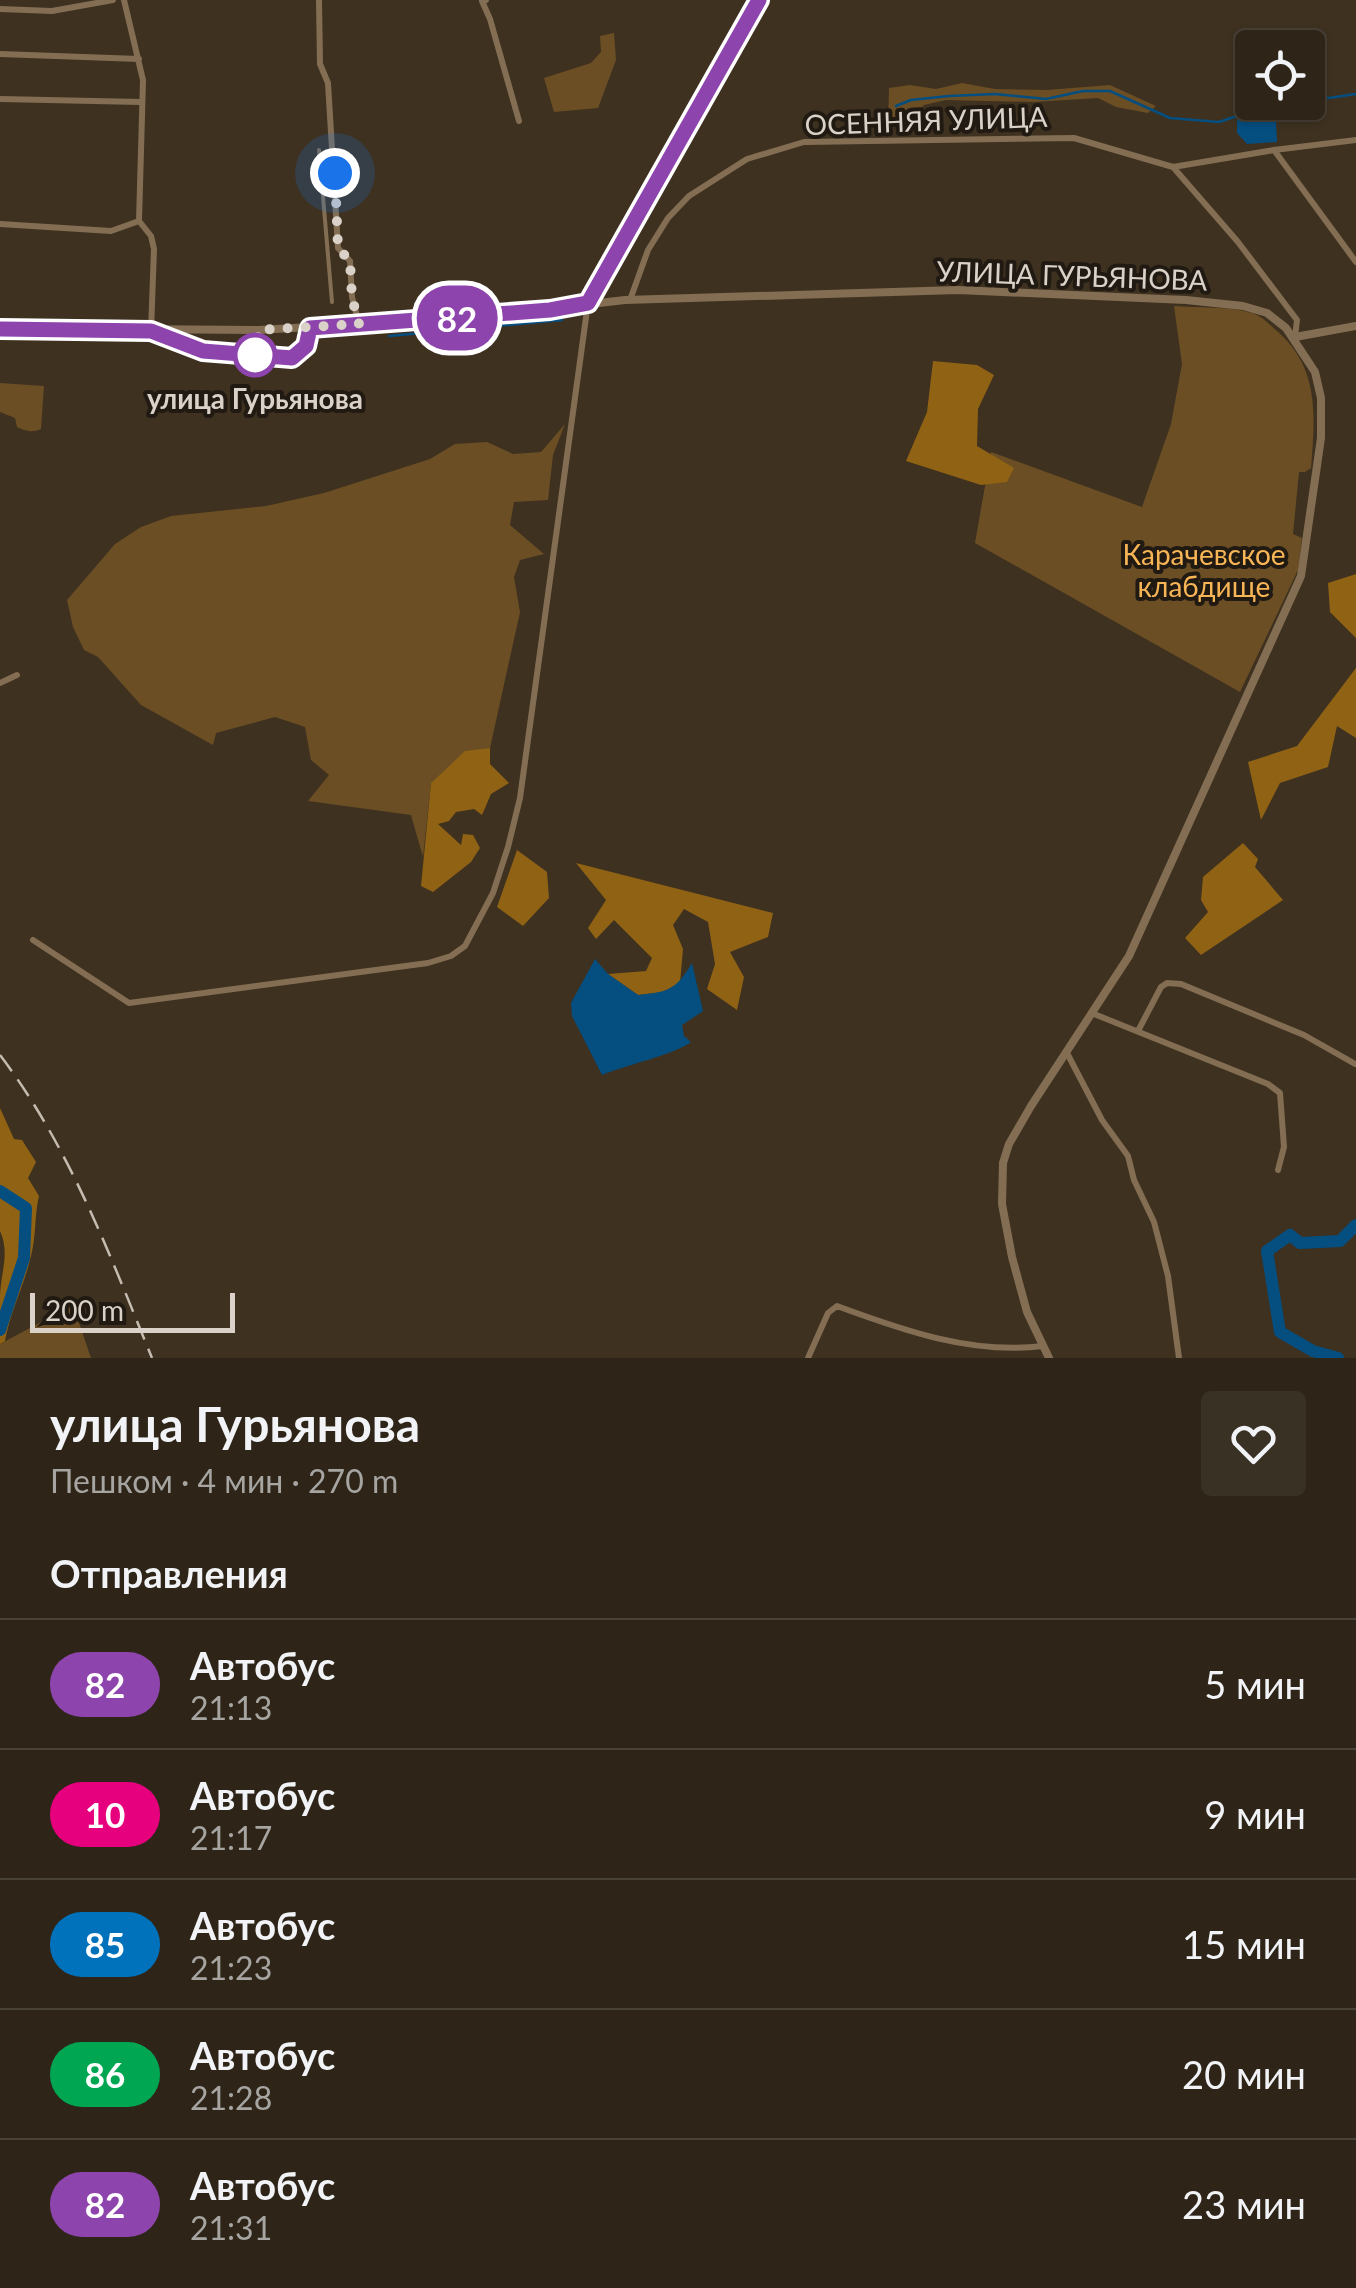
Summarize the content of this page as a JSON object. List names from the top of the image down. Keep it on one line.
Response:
{"streets":{"street":["ОСЕННЯЯ УЛИЦА","УЛИЦА ГУРЬЯНОВА"]},"crossings":[["ОСЕННЯЯ УЛИЦА","УЛИЦА ГУРЬЯНОВА"]],"parks":["Карачевское клабдище"],"places":["улица Гурьянова"],"lines":["bus line 82"],"scale_bar":"200 m","page":{"on_map":"82","scale":"200 m","heading":[["улица Гурьянова","Пешком · 4 мин · 270 m"],"Отправления"],"list":[{"mark":"82","name":"Автобус","note":"21:13","value":"5 мин"},{"mark":"10","name":"Автобус","note":"21:17","value":"9 мин"},{"mark":"85","name":"Автобус","note":"21:23","value":"15 мин"},{"mark":"86","name":"Автобус","note":"21:28","value":"20 мин"},{"mark":"82","name":"Автобус","note":"21:31","value":"23 мин"}]}}
